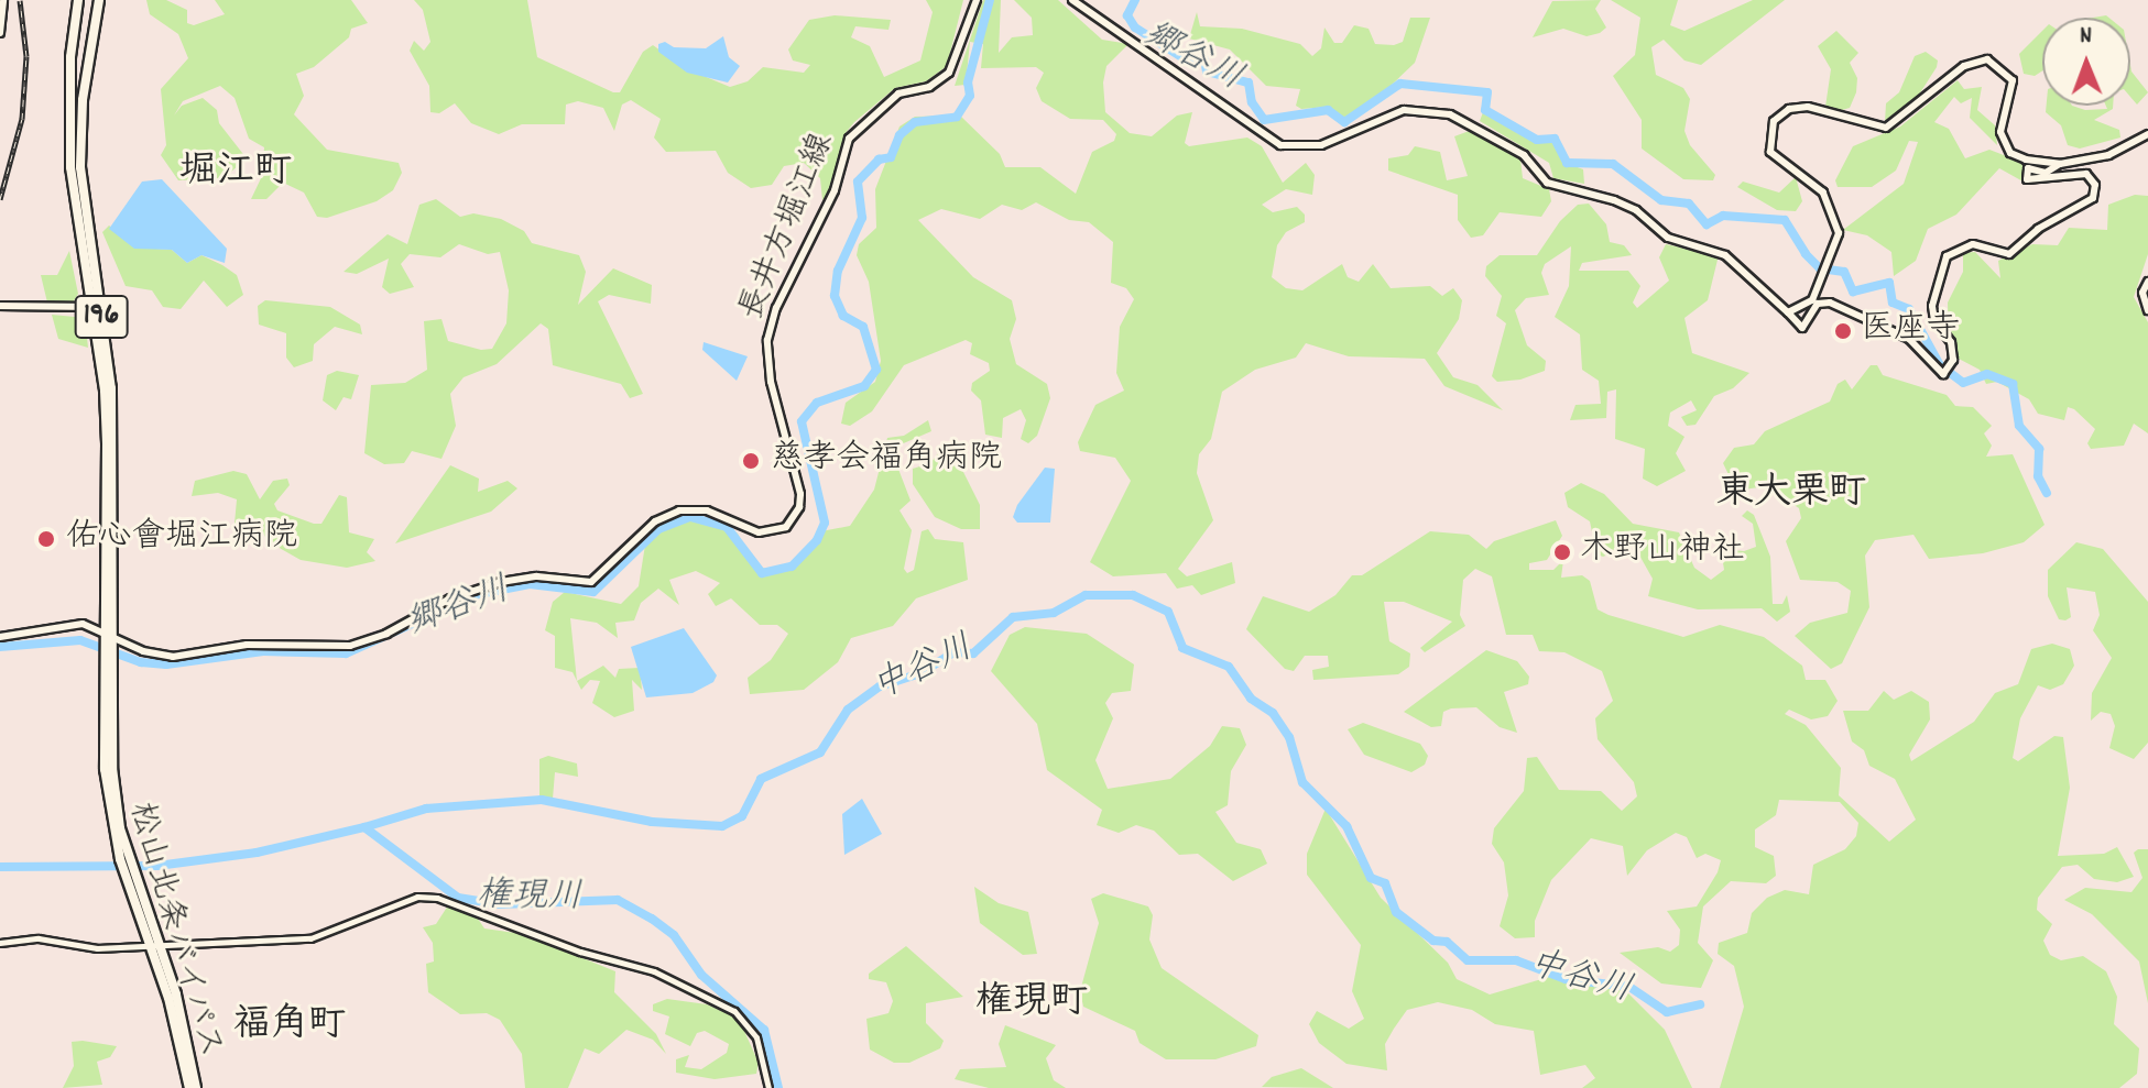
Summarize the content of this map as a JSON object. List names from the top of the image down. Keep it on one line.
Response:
{"streets":{"highway":["196","松山北条バイパス"],"main road":["長井方堀江線"]},"crossings":[["長井方堀江線","松山北条バイパス"]],"districts":["堀江町","東大栗町","権現町","福角町"],"water":["郷谷川","中谷川","権現川"],"places":["医座寺","慈孝会福角病院","佑心會堀江病院","木野山神社"],"north":"top"}
